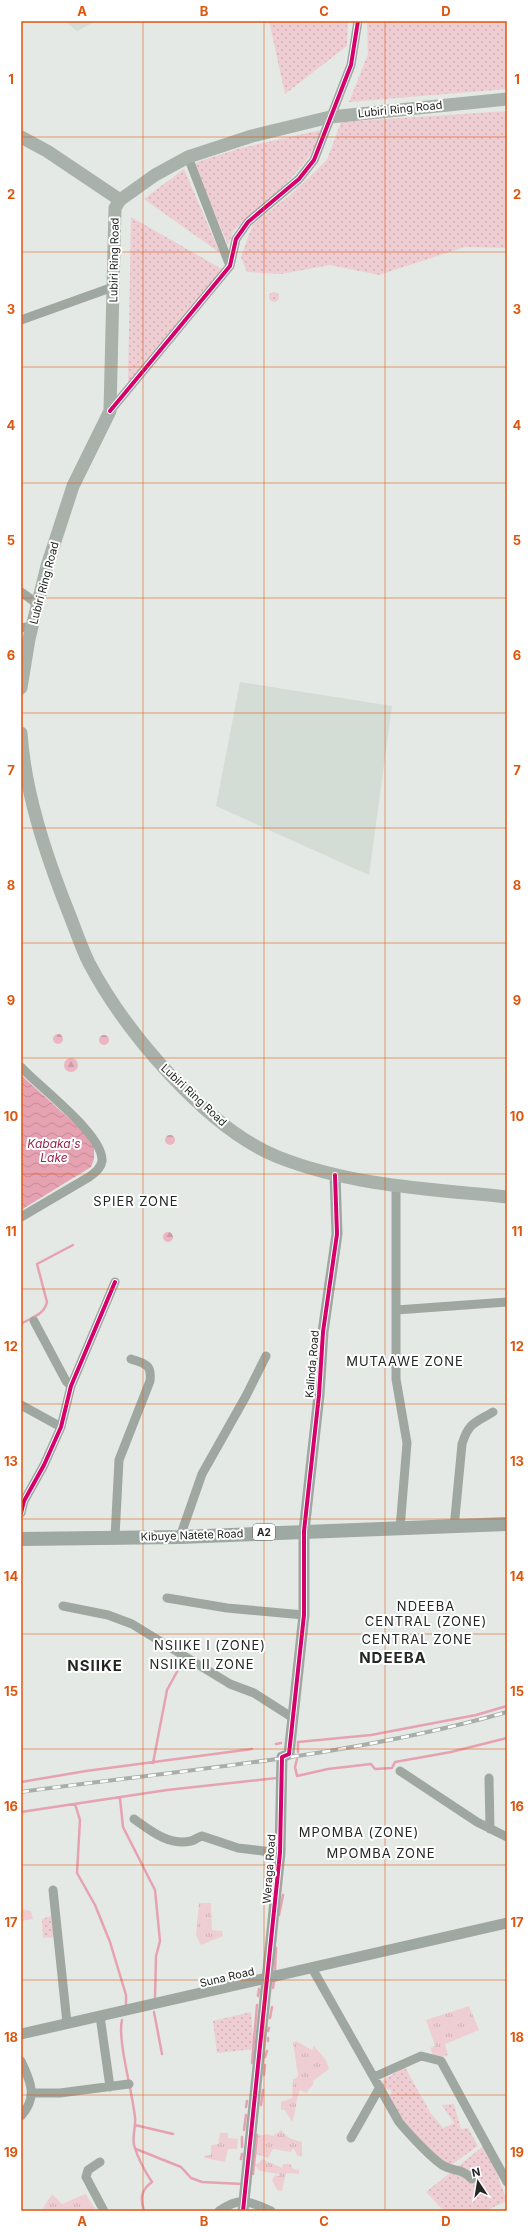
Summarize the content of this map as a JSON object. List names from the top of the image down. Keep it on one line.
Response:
{"streets":{"main road":["Lubiri Ring Road","A2","Kibuye Natete Road"],"street":["Kalinda Road","Weraga Road","Suna Road"]},"crossings":[["Lubiri Ring Road","Kalinda Road"],["Kalinda Road","Kibuye Natete Road"],["Kalinda Road","Weraga Road"],["Kibuye Natete Road","Weraga Road"],["Weraga Road","Suna Road"]],"districts":["SPIER ZONE","MUTAAWE ZONE","NDEEBA CENTRAL (ZONE)","CENTRAL ZONE","NSIIKE I (ZONE)","NDEEBA","NSIIKE II ZONE","NSIIKE","MPOMBA (ZONE)","MPOMBA ZONE"],"water":["Kabaka's Lake"],"north":"top","grid":{"columns":["A","B","C","D"],"rows":["1","2","3","4","5","6","7","8","9","10","11","12","13","14","15","16","17","18","19"]}}
